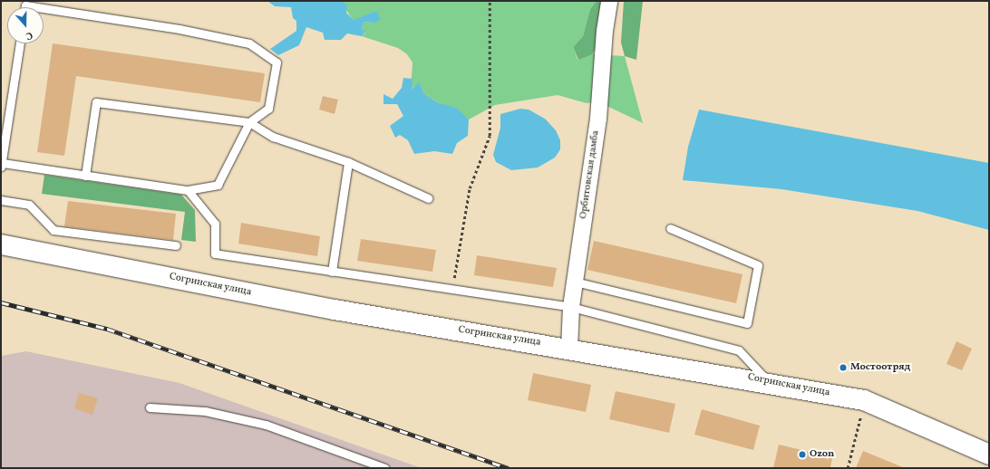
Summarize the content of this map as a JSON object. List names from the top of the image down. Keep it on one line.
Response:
{"streets":{"street":["Орбитовская дамба","Согринская улица"]},"crossings":[["Орбитовская дамба","Согринская улица"]],"places":["Мостоотряд","Ozon"],"north":"bottom"}
